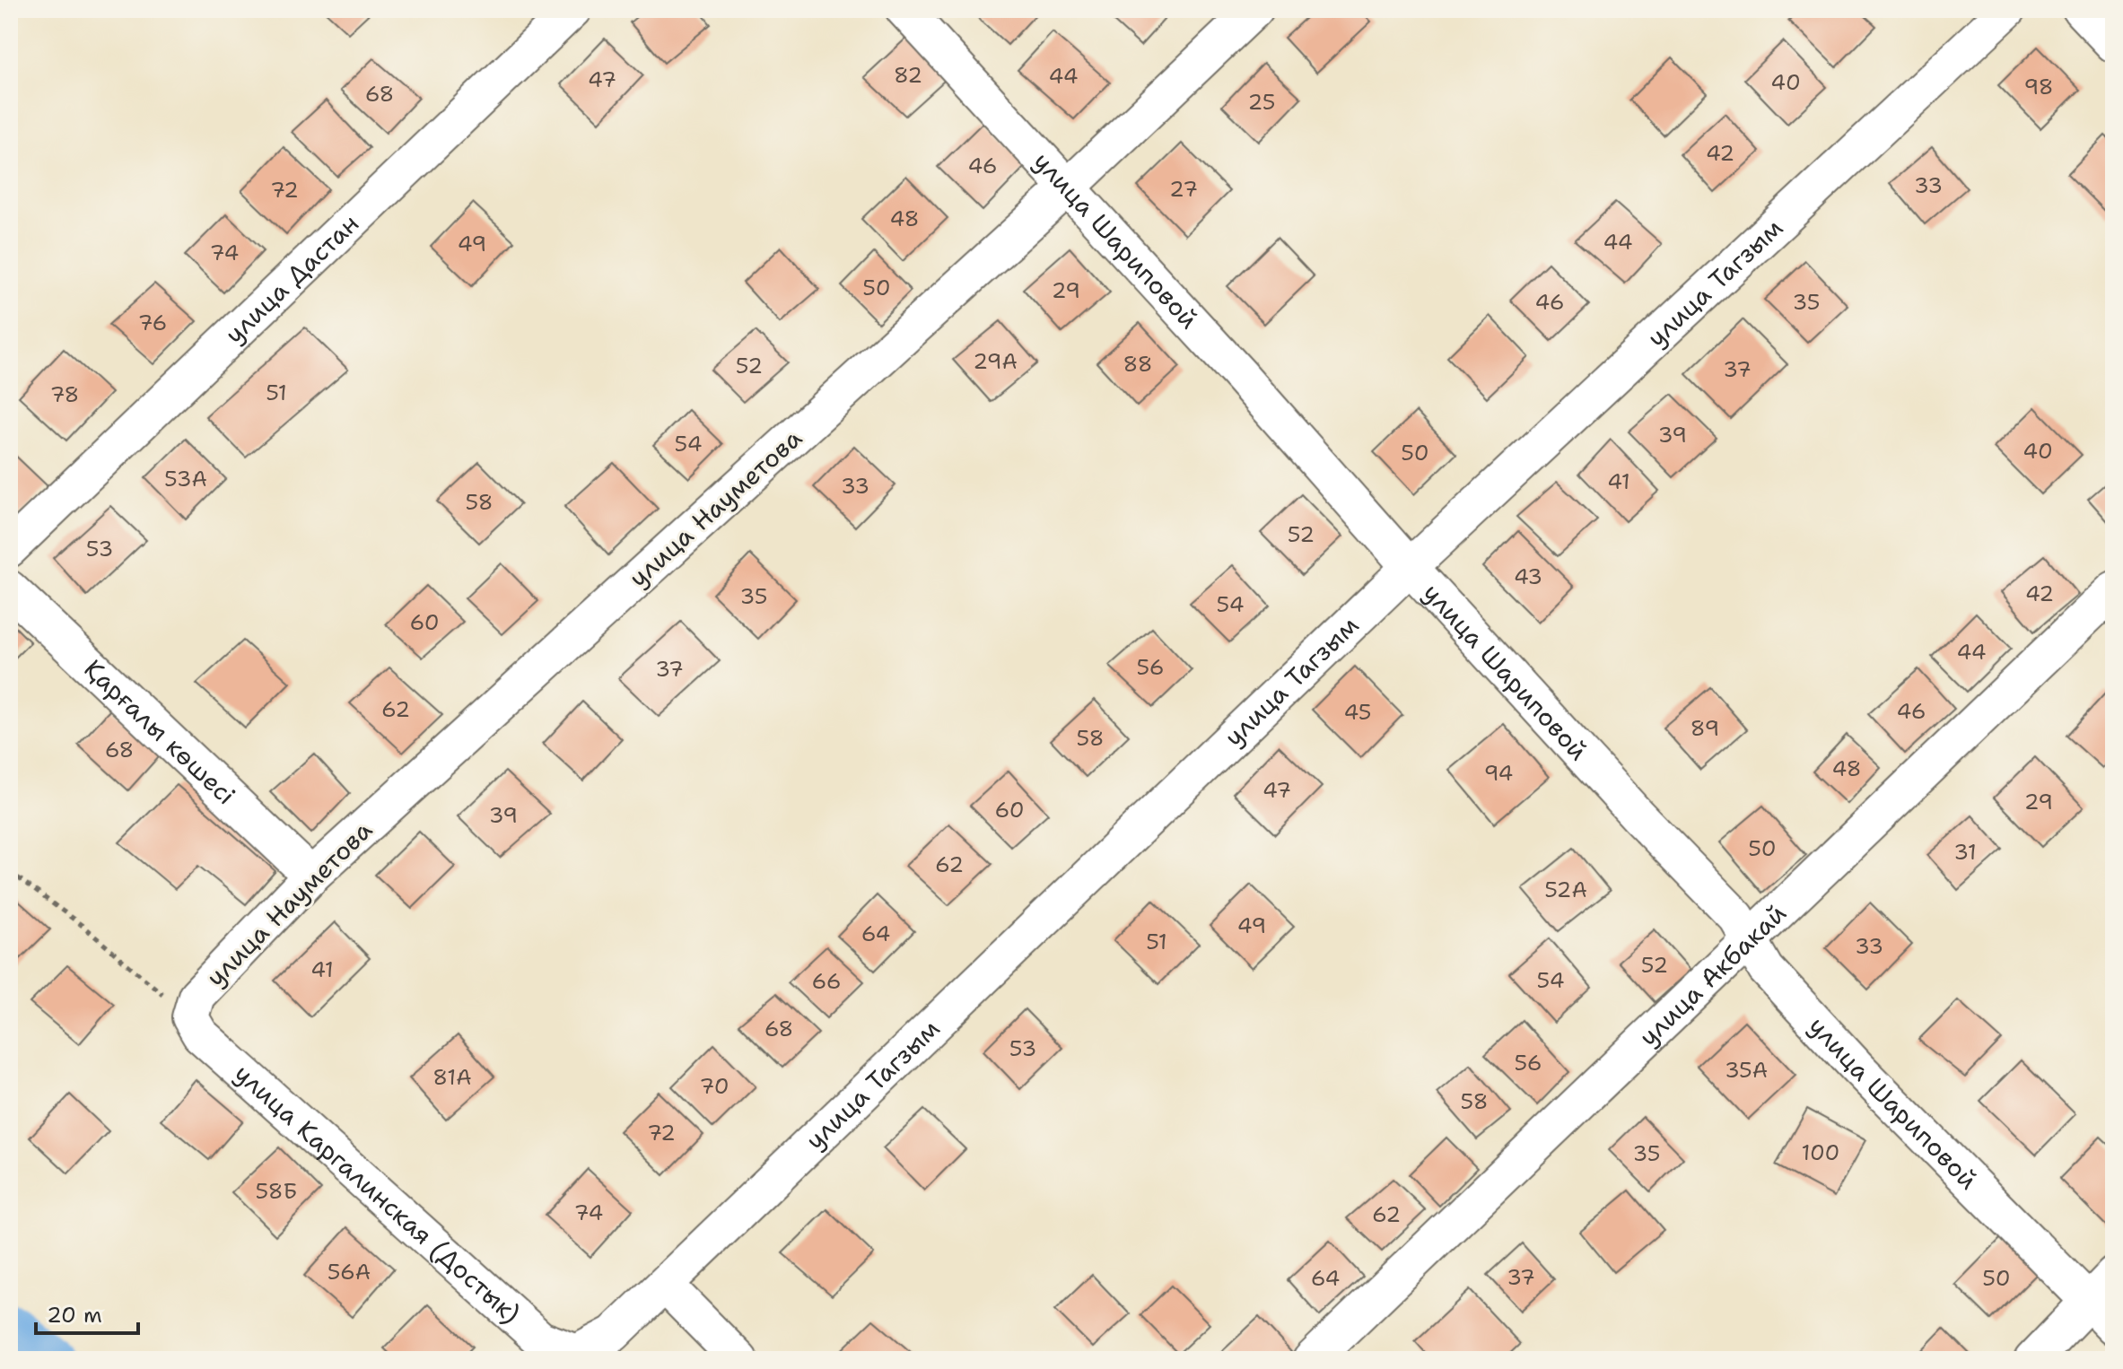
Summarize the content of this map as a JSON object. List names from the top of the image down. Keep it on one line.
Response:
{"streets":{"street":["улица Шариповой","улица Дастан","улица Тагзым","улица Науметова","Қарғалы көшесі","улица Акбакай","улица Каргалинская (Достык)"]},"crossings":[["улица Шариповой","улица Тагзым"],["улица Шариповой","улица Науметова"],["улица Шариповой","улица Акбакай"],["улица Тагзым","улица Каргалинская (Достык)"],["улица Науметова","Қарғалы көшесі"],["улица Науметова","улица Каргалинская (Достык)"]],"house_numbers":["82","44","47","40","98","68","25","42","46","33","27","72","48","44","49","74","50","29","46","35","76","29А","88","52","37","51","78","39","54","40","50","53А","41","33","58","52","53","43","42","35","54","60","44","56","37","62","46","45","89","58","68","48","94","47","29","60","39","50","31","62","52А","49","64","51","33","52","41","54","66","68","53","56","35А","81А","70","58","72","100","35","58Б","74","62","56А","37","64","50"],"scale_bar":"20 m"}
